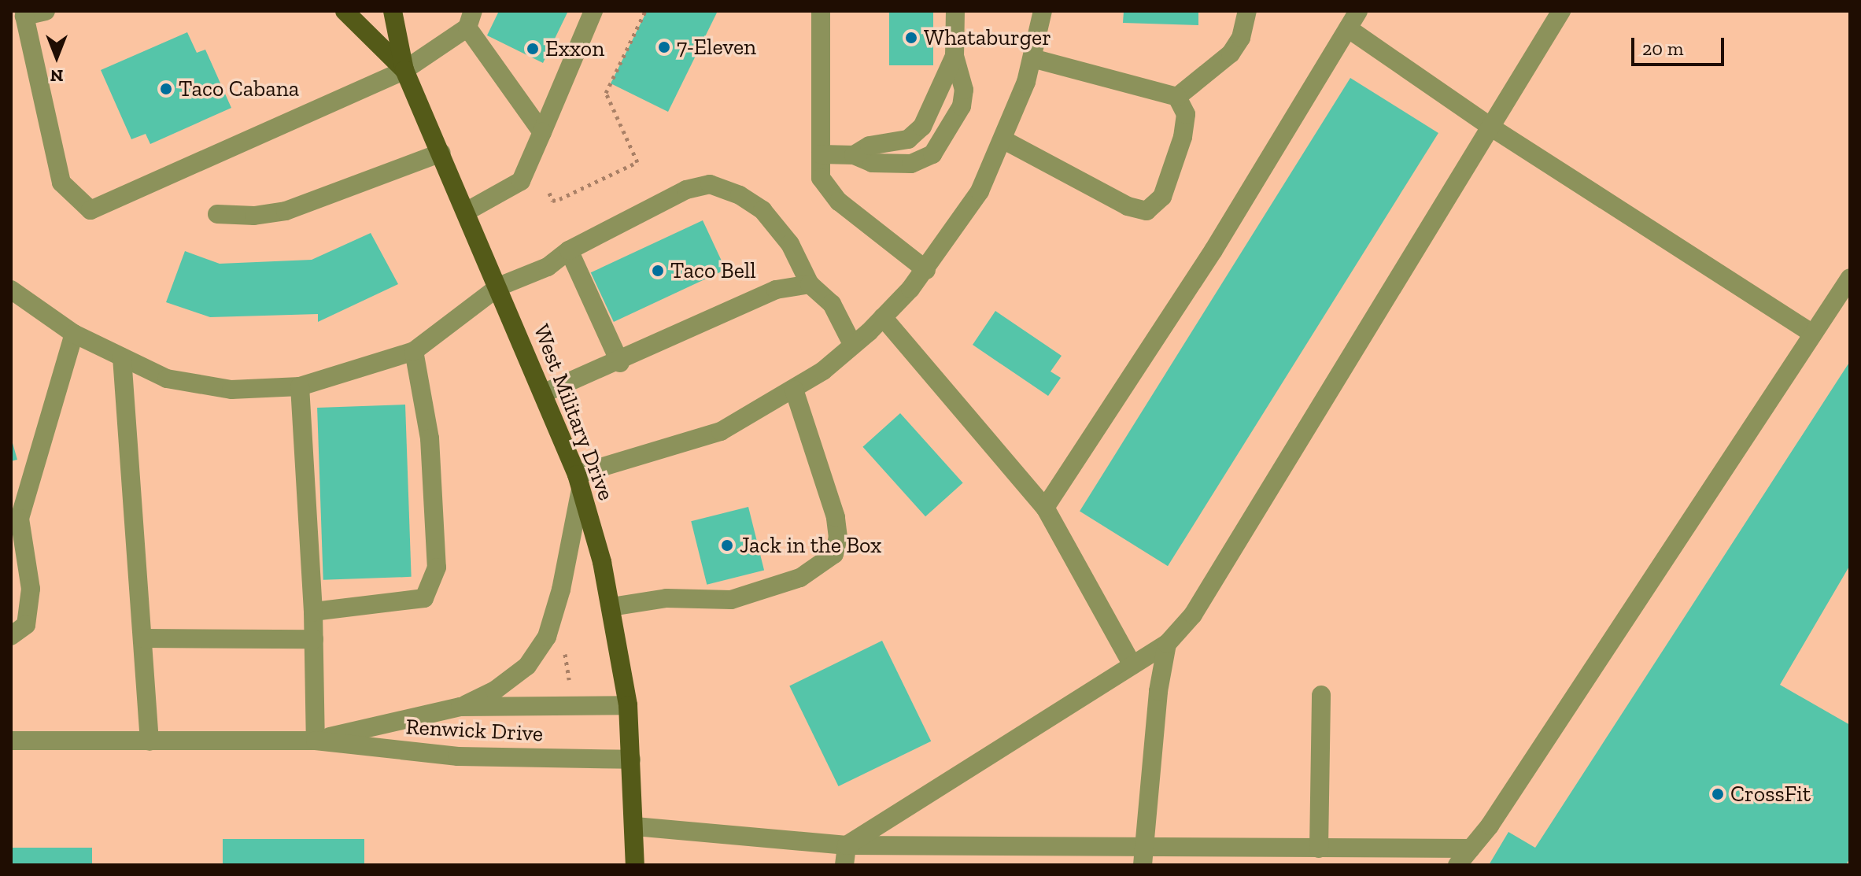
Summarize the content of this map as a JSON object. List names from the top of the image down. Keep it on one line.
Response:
{"streets":{"main road":["West Military Drive"],"street":["Renwick Drive"]},"crossings":[["West Military Drive","Renwick Drive"]],"places":["Whataburger","7-Eleven","Exxon","Taco Cabana","Taco Bell","Jack in the Box","CrossFit"],"scale_bar":"20 m","north":"bottom"}
